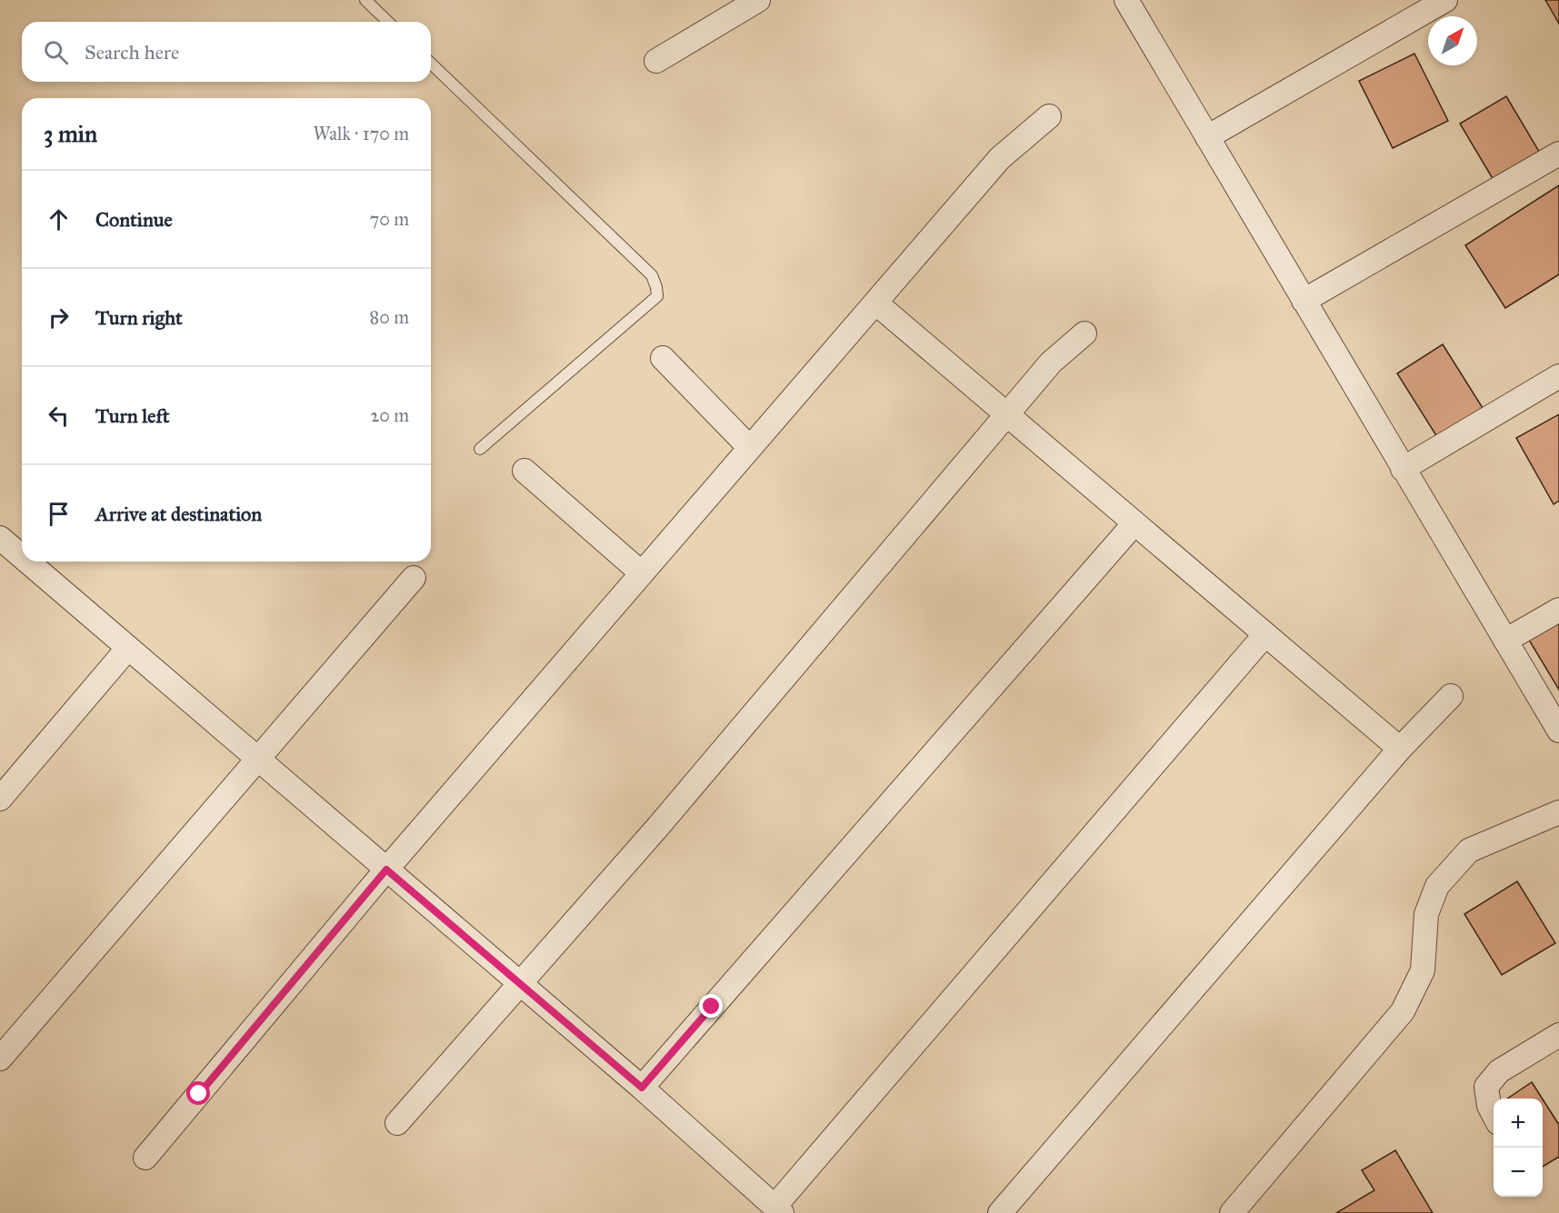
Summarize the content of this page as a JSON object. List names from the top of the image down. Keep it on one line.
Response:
{"north":"top right","page":{"search":"Search here","heading":["3 min","Walk · 170 m"],"list":[["Continue","70 m"],["Turn right","80 m"],["Turn left","20 m"],"Arrive at destination"],"map_buttons":["+","−"]}}
